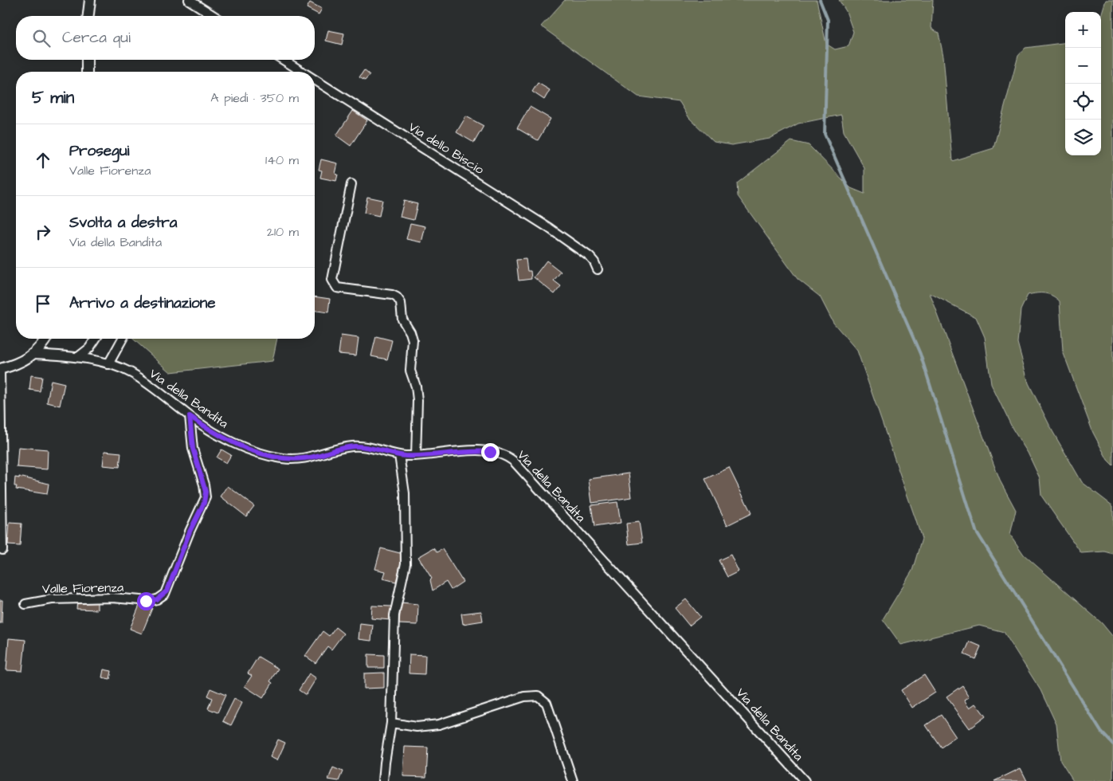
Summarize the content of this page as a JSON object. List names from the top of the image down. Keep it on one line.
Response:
{"streets":{"street":["Via dello Biscio","Via della Bandita","Valle Fiorenza"]},"crossings":[["Via della Bandita","Valle Fiorenza"]],"page":{"map_buttons":["+","−"],"search":"Cerca qui","heading":["5 min","A piedi · 350 m"],"list":[["Prosegui","Valle Fiorenza","140 m"],["Svolta a destra","Via della Bandita","210 m"],"Arrivo a destinazione"]}}
